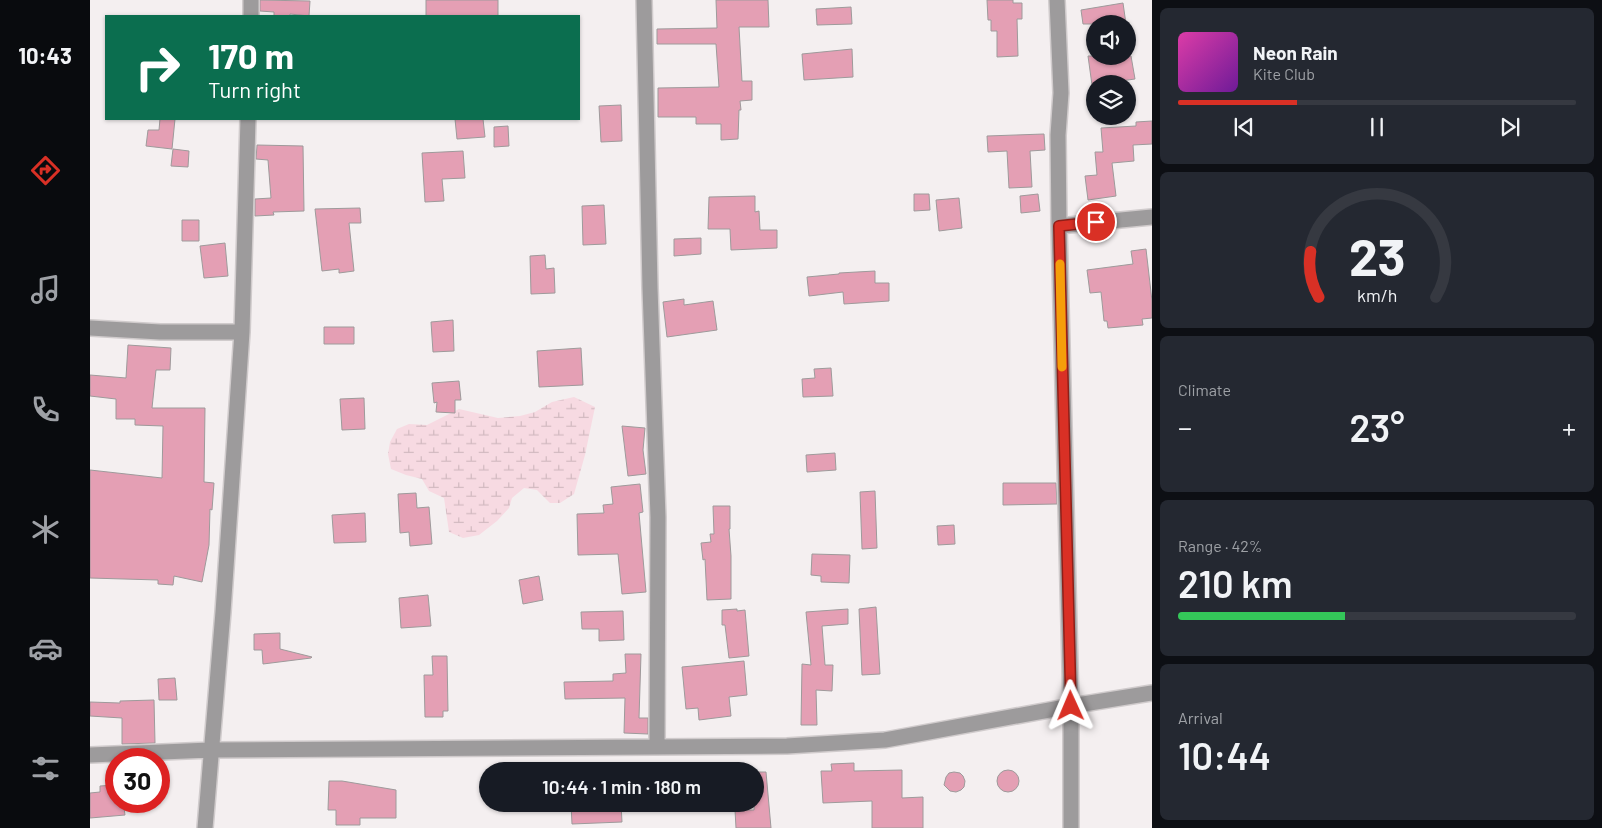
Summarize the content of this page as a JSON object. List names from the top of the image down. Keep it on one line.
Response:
{"page":{"tabs":"10:43","turn":["170 m","Turn right"],"song":["Neon Rain","Kite Club"],"tile":["Climate",["Range · 42%","210 km"],["Arrival","10:44"]],"heat":["−","23°","+"],"limit":"30","trip":"10:44 · 1 min · 180 m","gauge":["23","km/h"]}}
